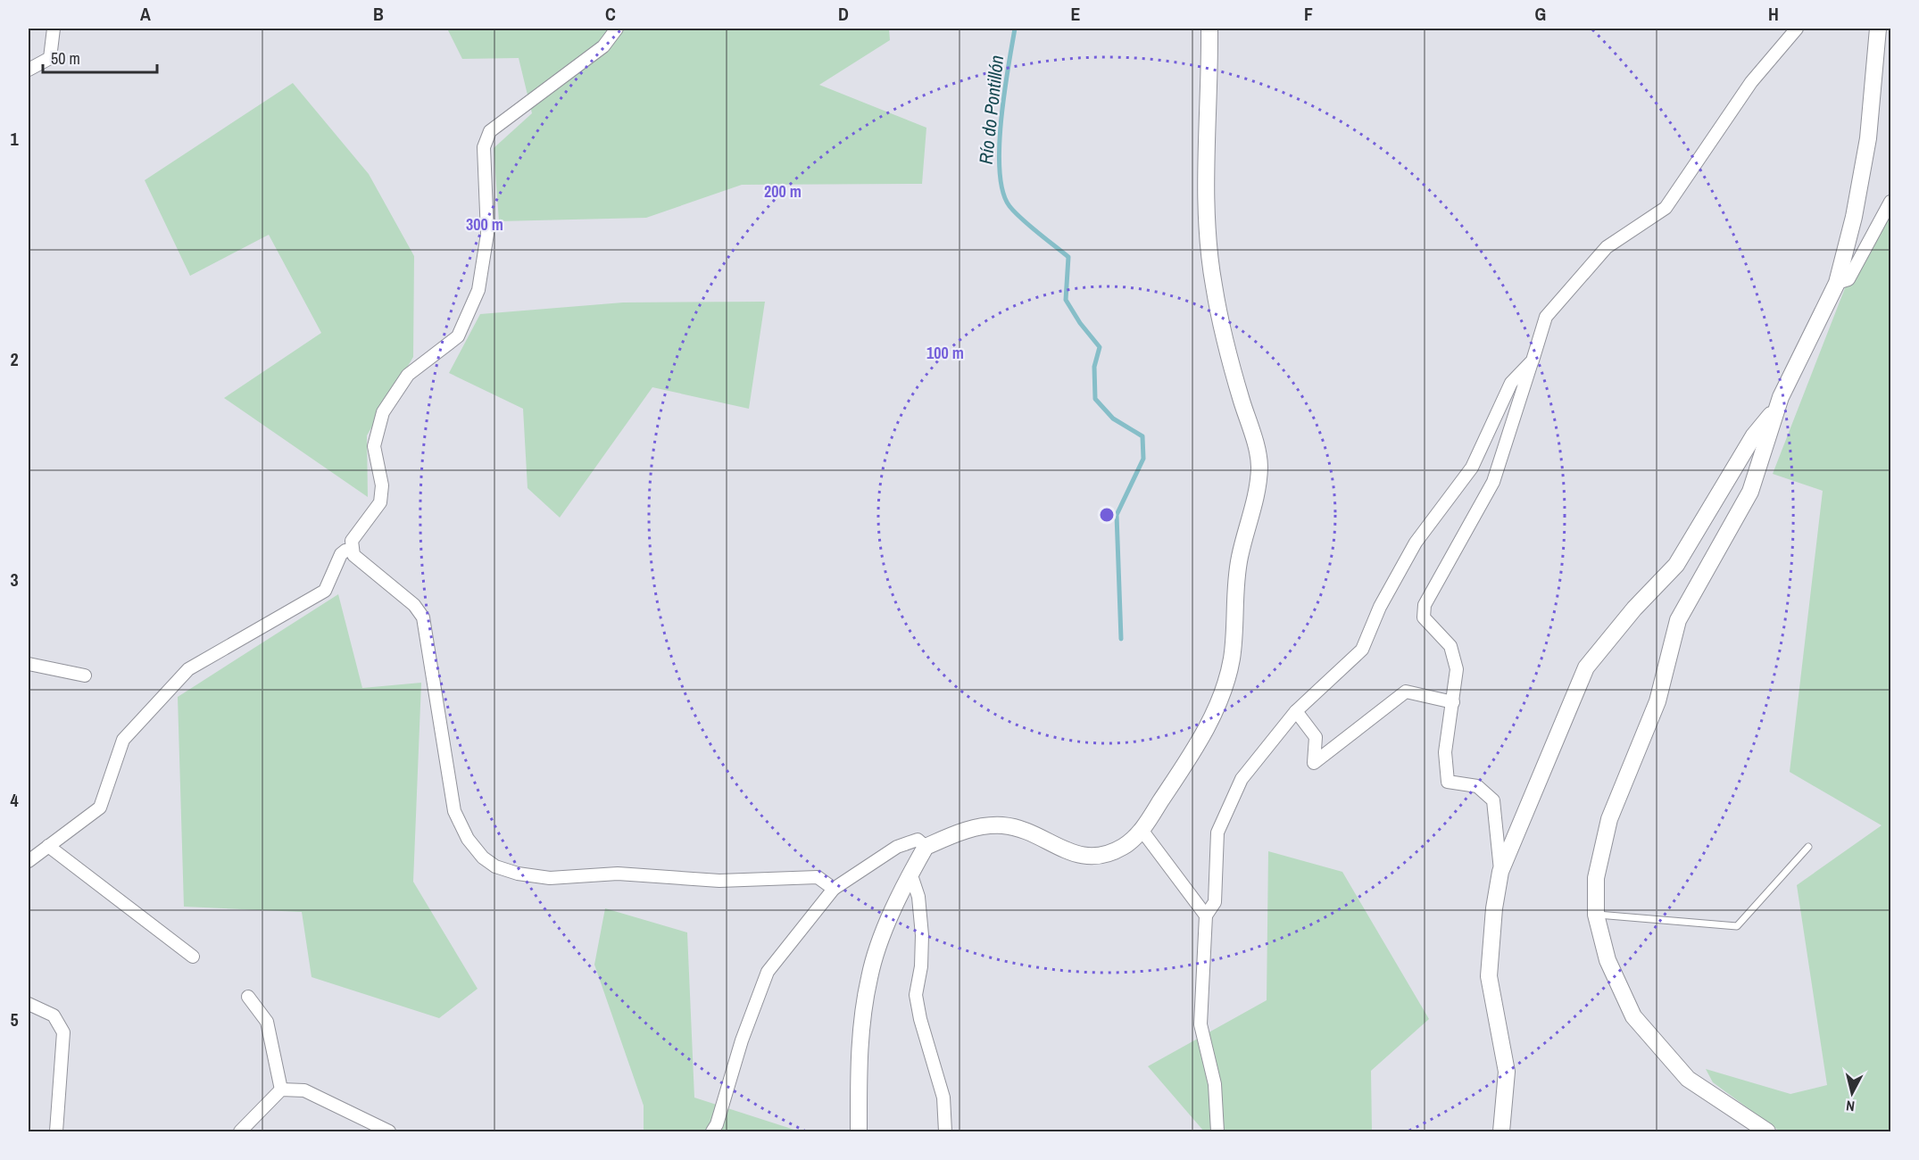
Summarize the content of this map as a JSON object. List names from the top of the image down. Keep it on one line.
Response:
{"water":["Río do Pontillón"],"scale_bar":"50 m","north":"bottom","grid":{"columns":["A","B","C","D","E","F","G","H"],"rows":["1","2","3","4","5"]},"rings":["200 m","300 m","100 m"]}
